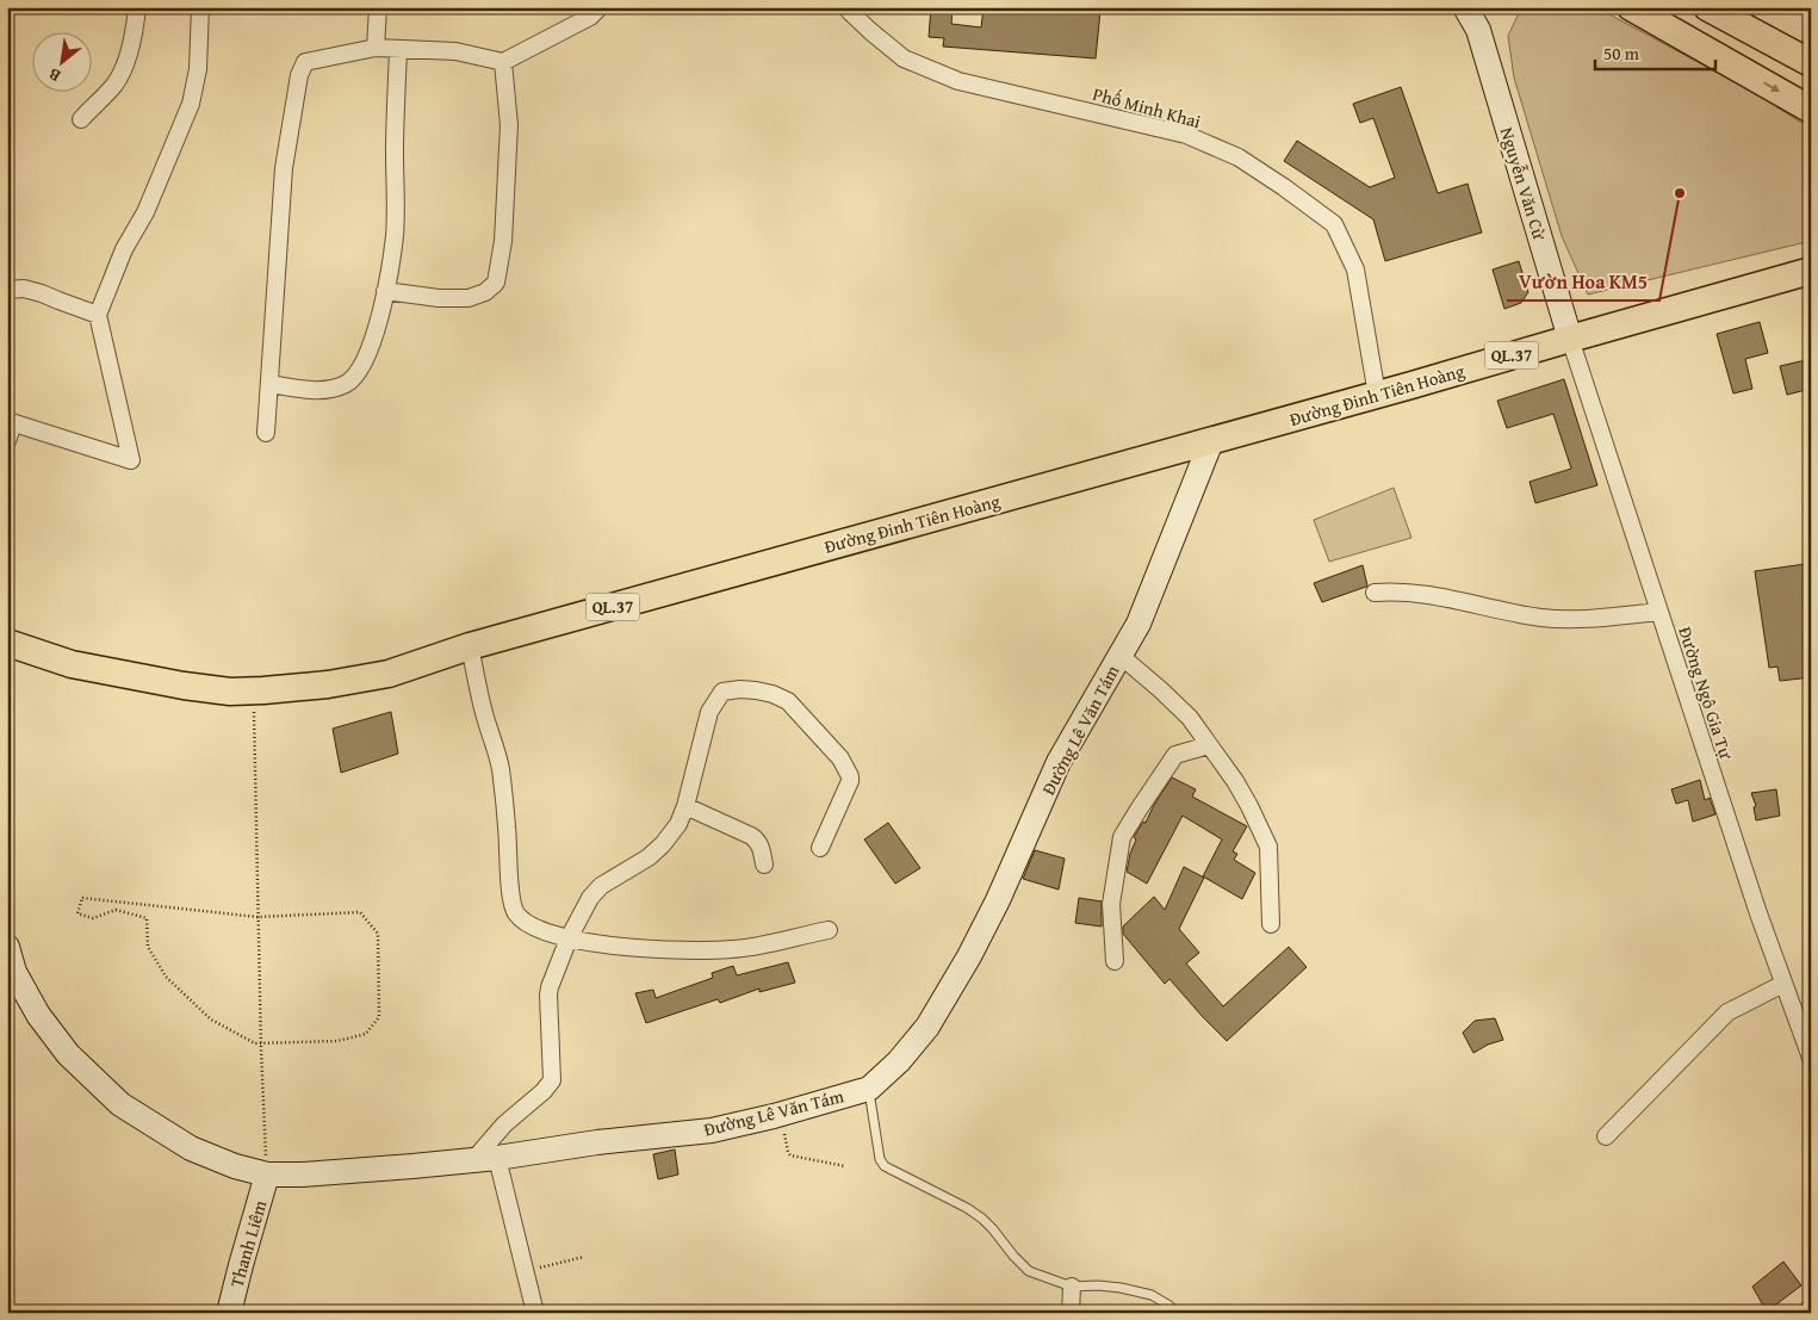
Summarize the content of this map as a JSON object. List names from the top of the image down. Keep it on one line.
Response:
{"streets":{"main road":["QL.37","Đường Đinh Tiên Hoàng"],"street":["Phố Minh Khai","Nguyễn Văn Cừ","Đường Ngô Gia Tự","Đường Lê Văn Tám","Thanh Liêm"]},"crossings":[["Phố Minh Khai","Đường Đinh Tiên Hoàng"],["Nguyễn Văn Cừ","Đường Đinh Tiên Hoàng"],["Nguyễn Văn Cừ","Đường Ngô Gia Tự"],["Đường Đinh Tiên Hoàng","Đường Ngô Gia Tự"],["Đường Đinh Tiên Hoàng","Đường Lê Văn Tám"],["Đường Lê Văn Tám","Thanh Liêm"]],"places":["Vườn Hoa KM5"],"scale_bar":"50 m","north":"bottom left"}
